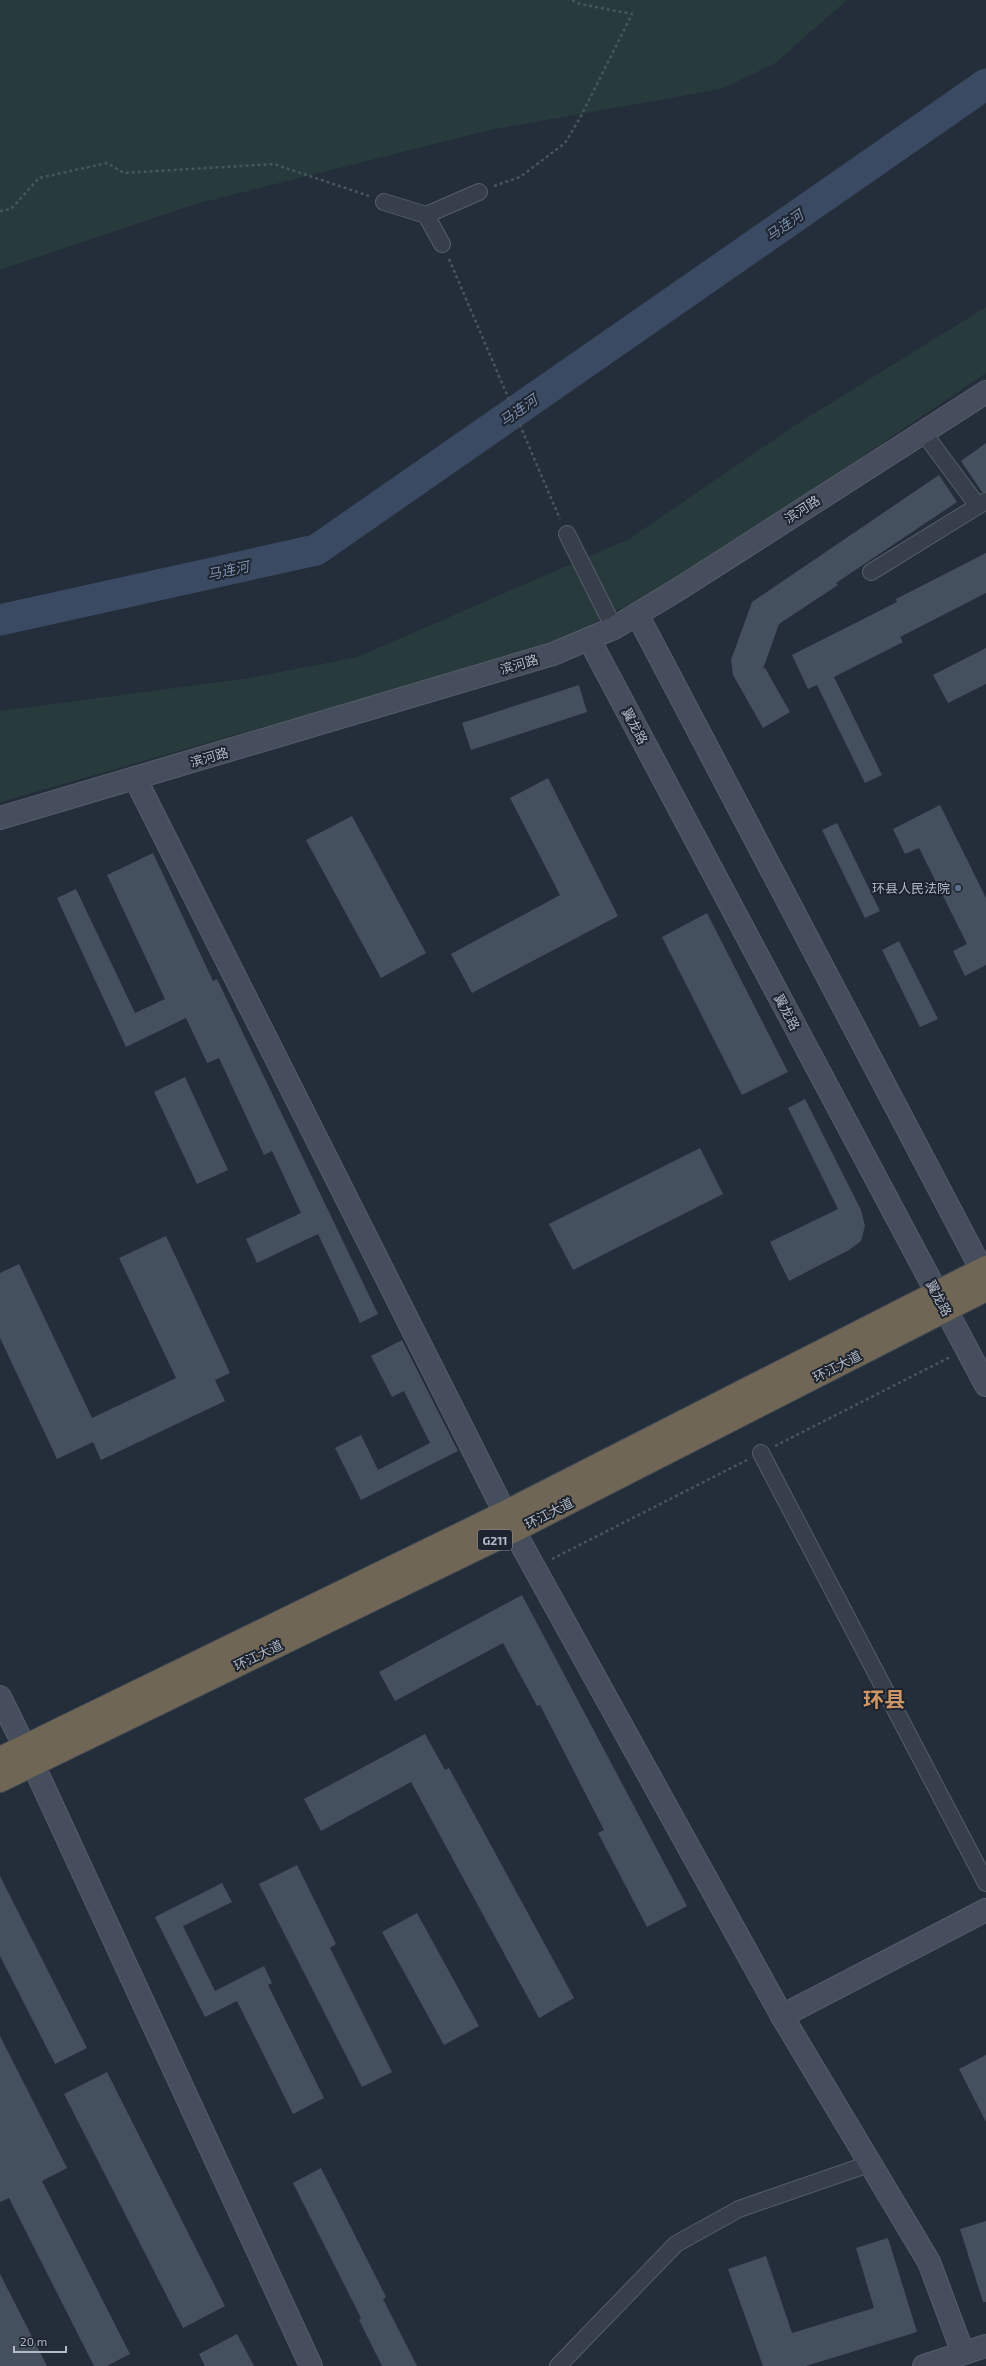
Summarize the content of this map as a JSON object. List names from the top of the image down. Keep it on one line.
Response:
{"streets":{"highway":["环江大道","G211"],"main road":["滨河路","翼龙路"]},"crossings":[["滨河路","翼龙路"],["翼龙路","环江大道"]],"districts":["环县"],"water":["马连河"],"places":["环县人民法院"],"scale_bar":"20 m"}
